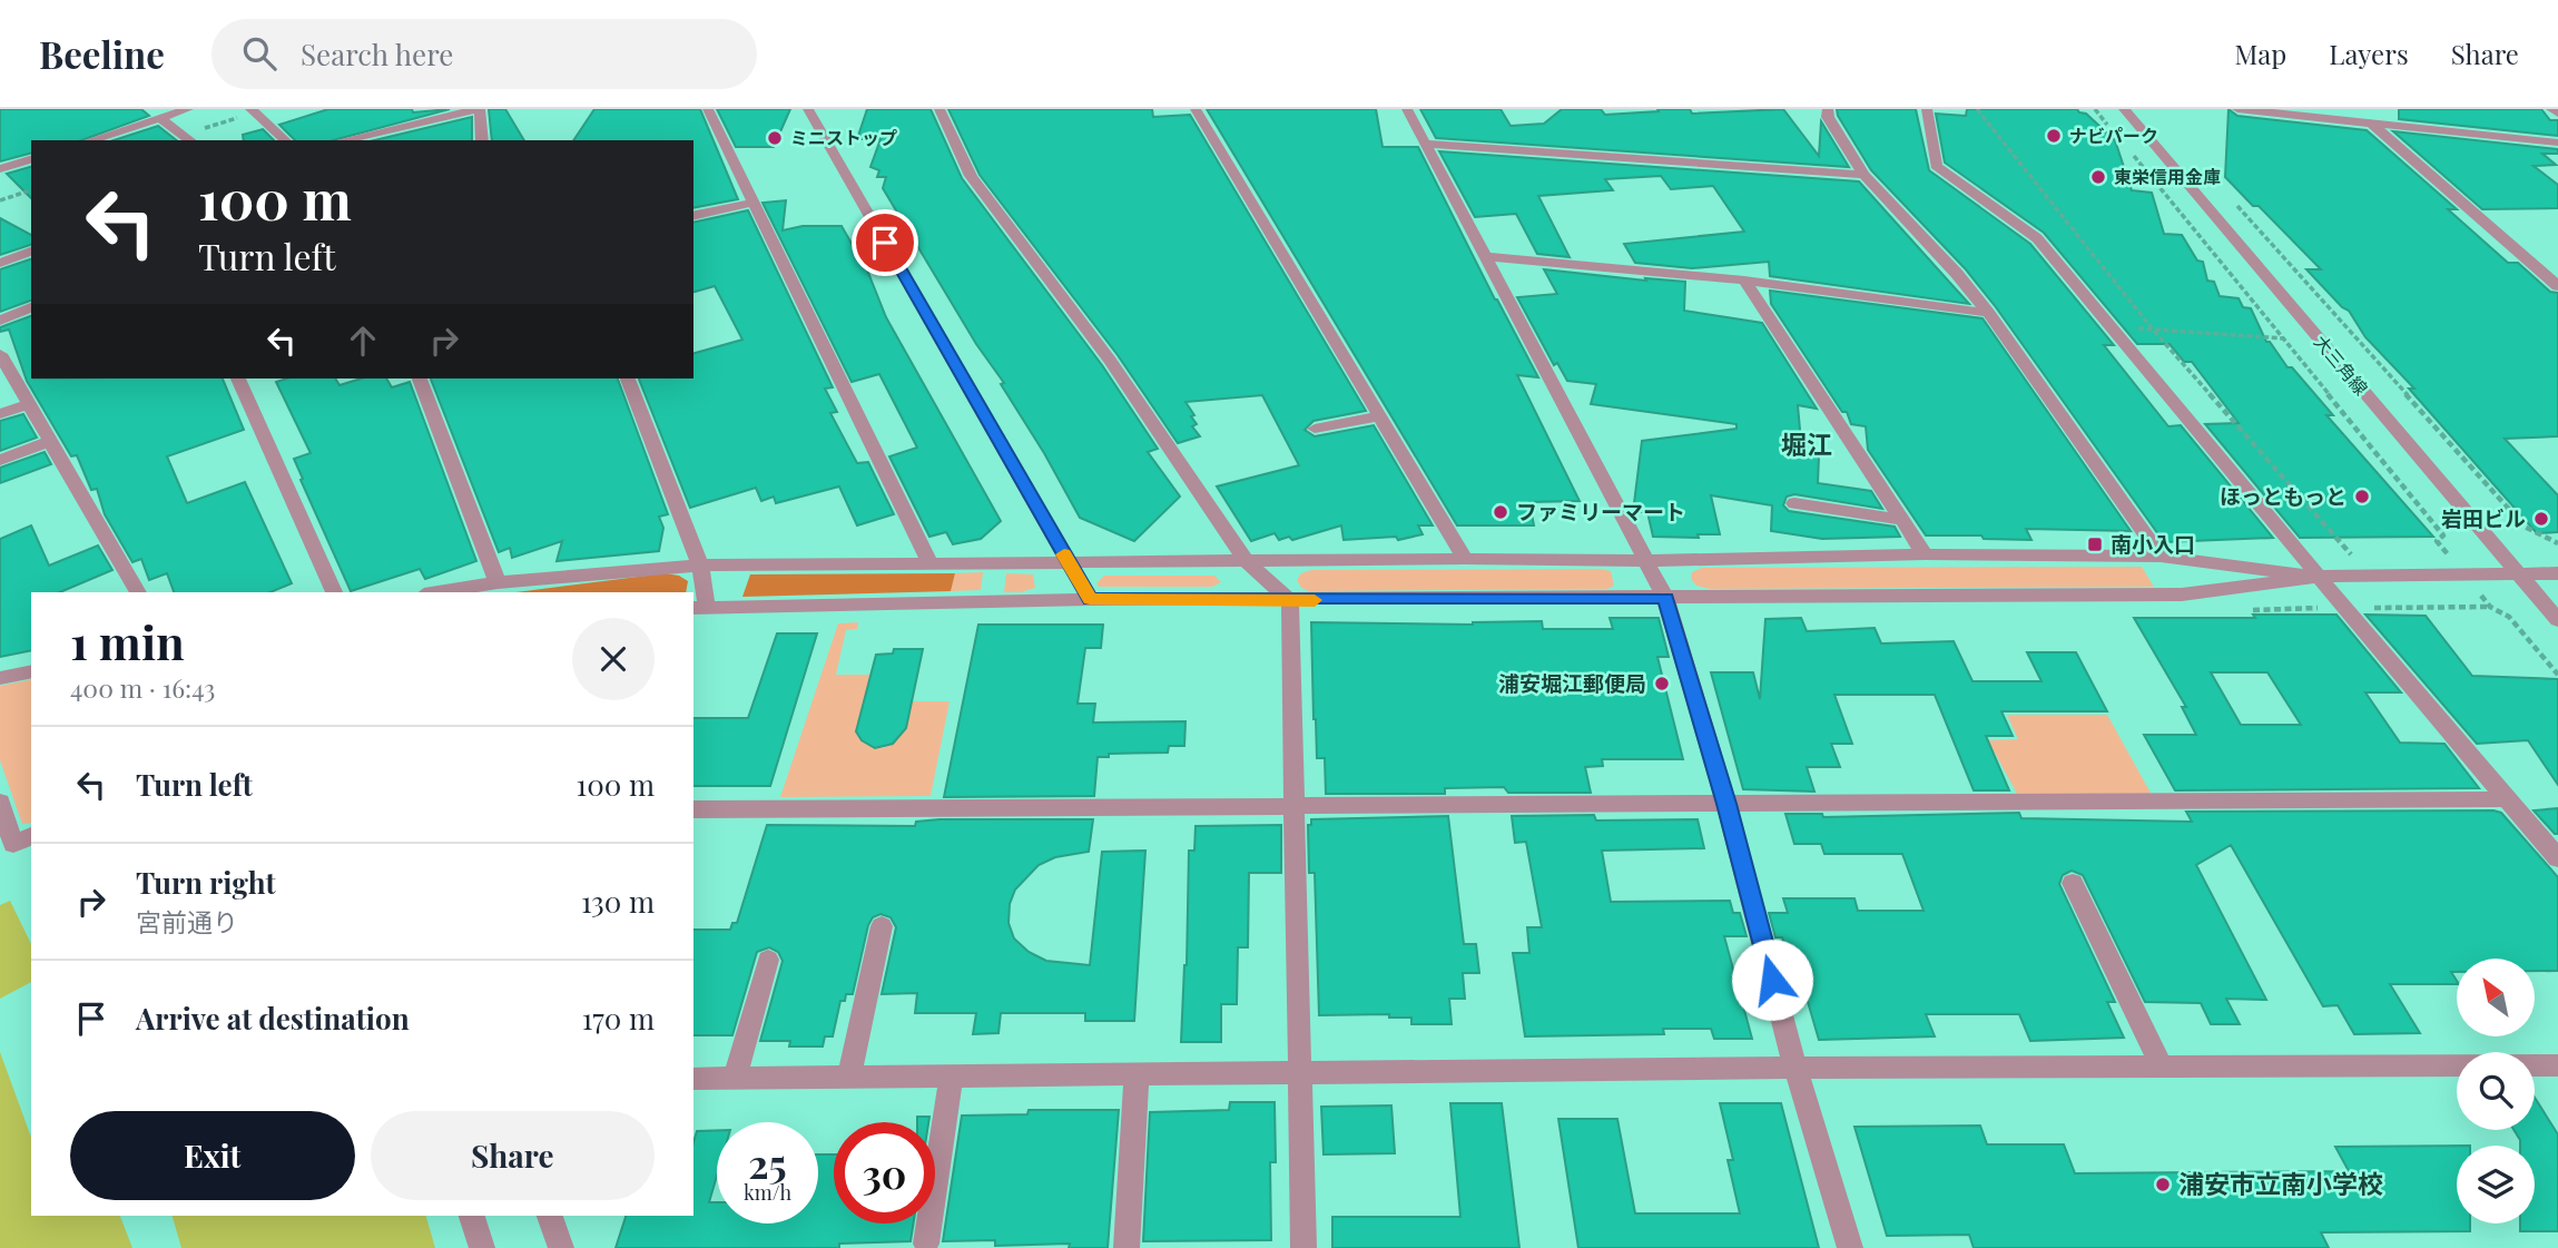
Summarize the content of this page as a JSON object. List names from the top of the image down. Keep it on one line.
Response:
{"streets":{"street":["大三角線"]},"districts":["堀江"],"places":{"other":["ナビパーク","ミニストップ","東栄信用金庫","ほっともっと","ファミリーマート","岩田ビル","浦安堀江郵便局","浦安市立南小学校"],"transit":["南小入口"]},"north":"top left","page":{"header":"Beeline","search":"Search here","nav":["Map","Layers","Share"],"turn":["100 m","Turn left"],"heading":["1 min","400 m · 16:43"],"list":[{"name":"Turn left","value":"100 m"},{"name":"Turn right","note":"宮前通り","value":"130 m"},{"name":"Arrive at destination","value":"170 m"}],"buttons":["Exit","Share"],"speed":"25 km/h","limit":"30"}}
